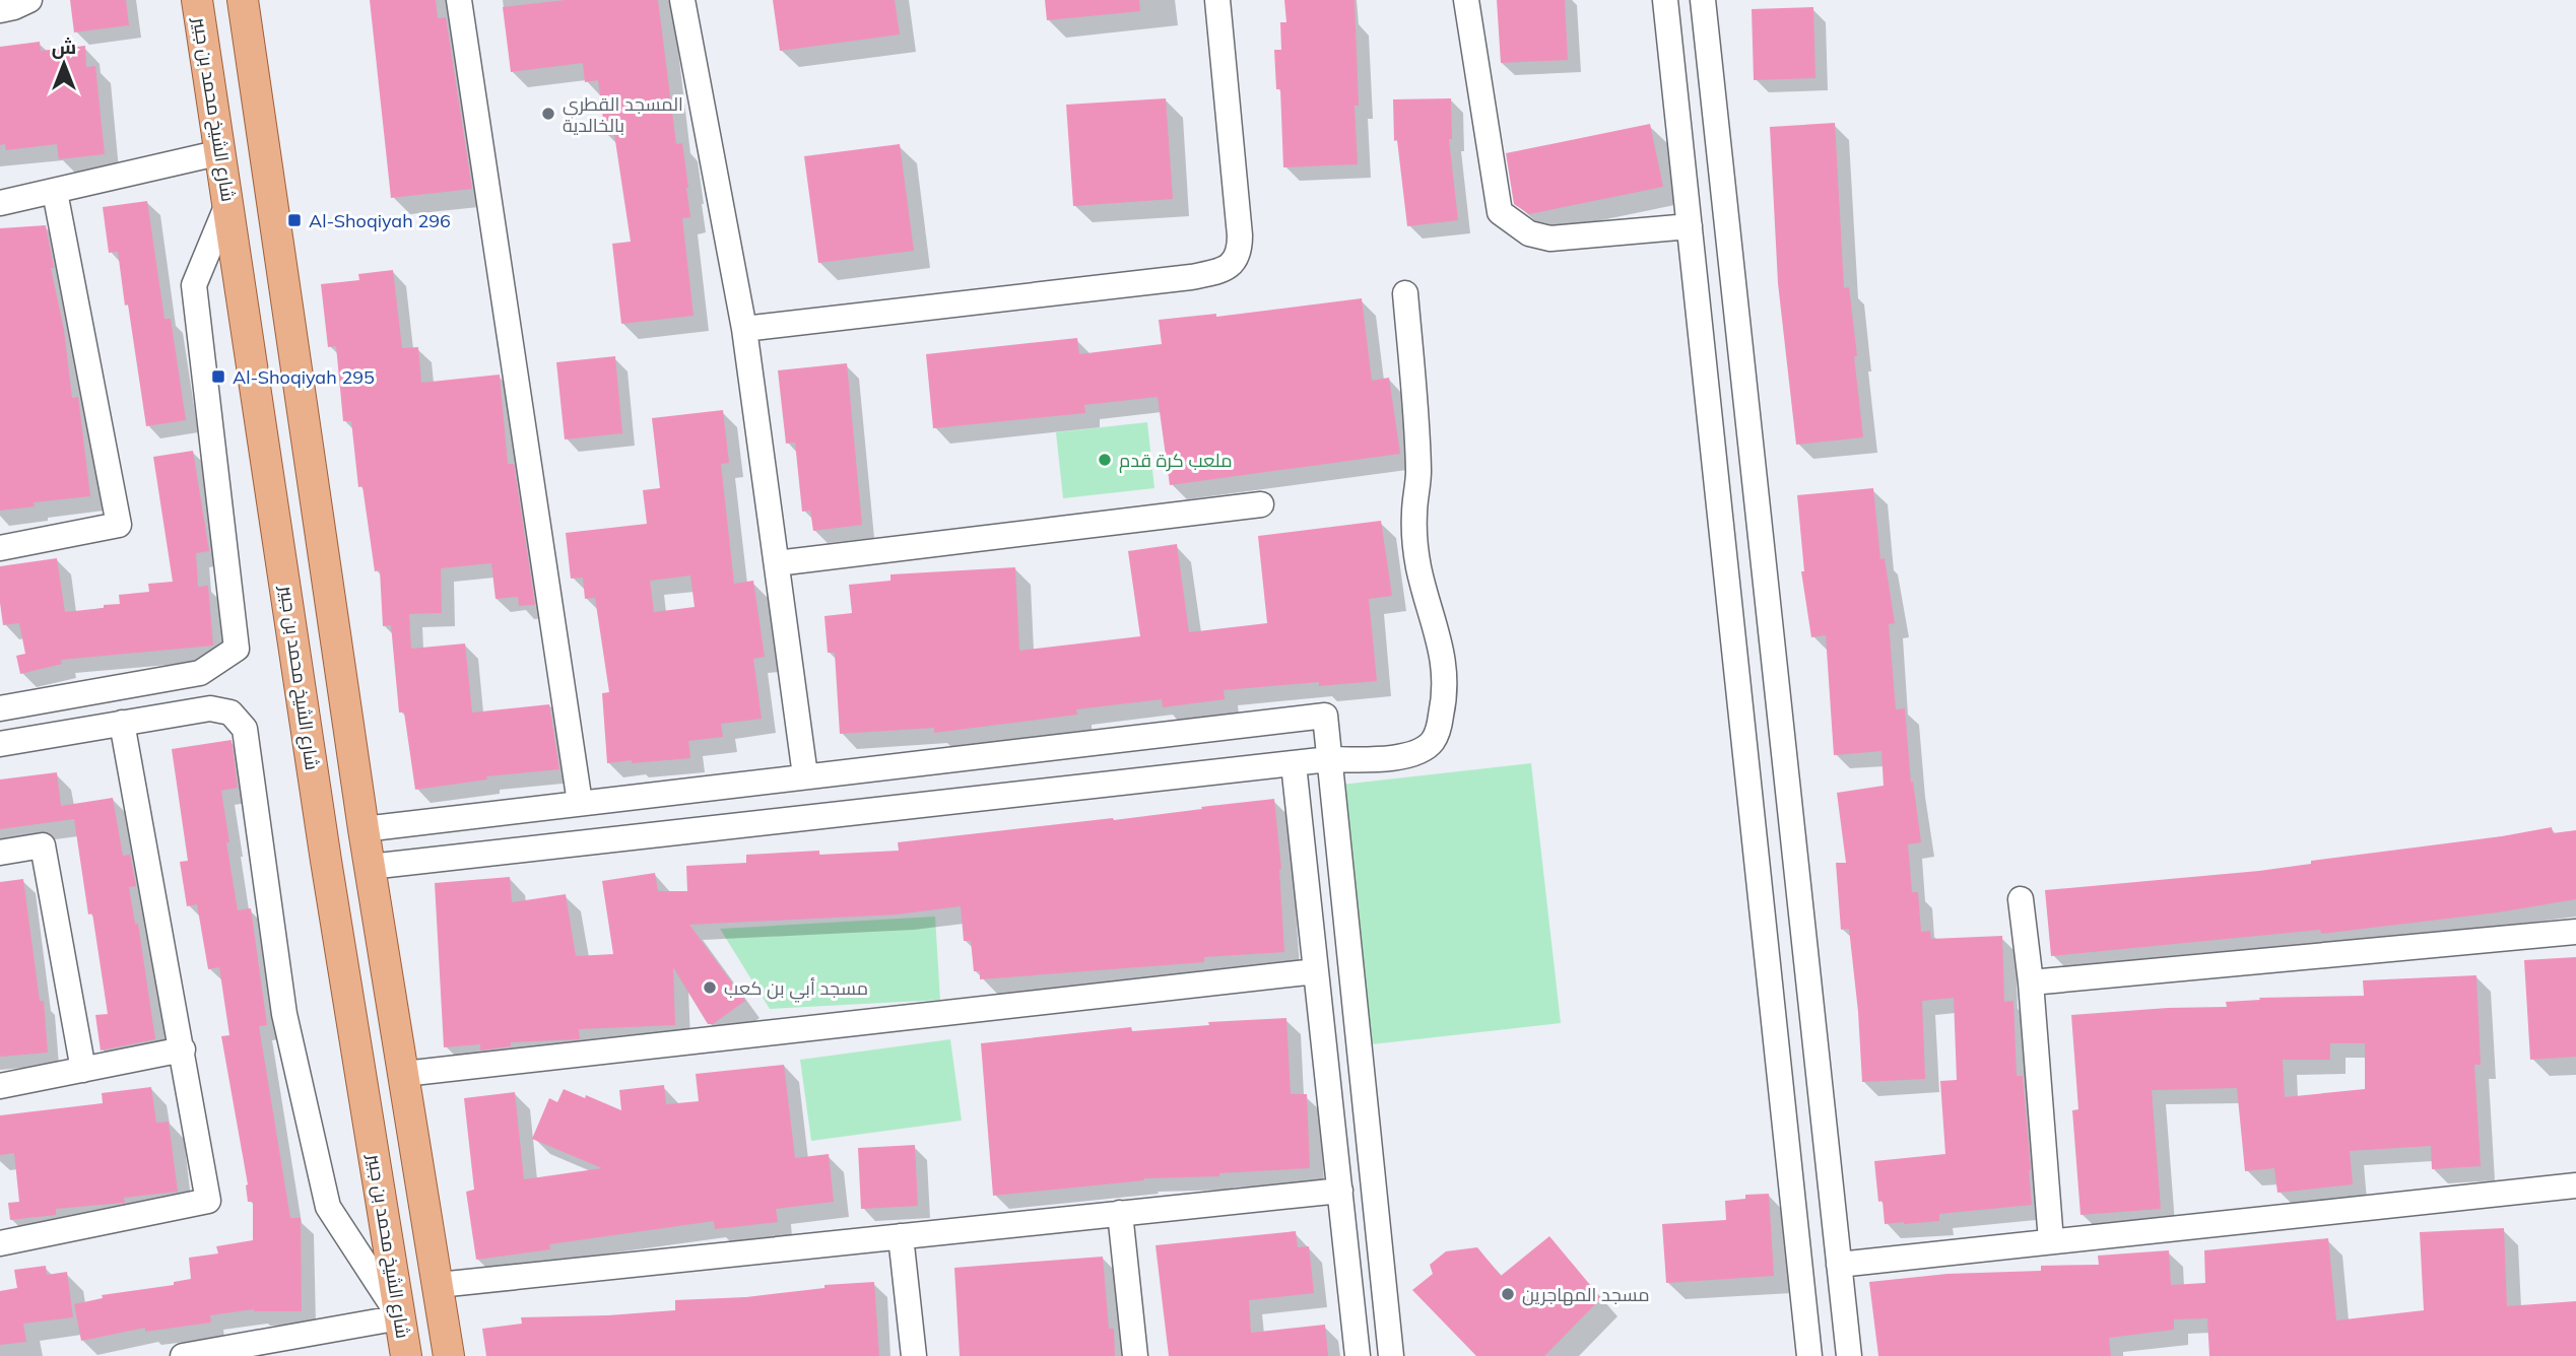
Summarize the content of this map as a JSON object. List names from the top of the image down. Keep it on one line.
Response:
{"streets":{"main road":["شارع الشيخ محمد بن جبير"]},"places":{"other":["المسجد القطري بالخالدية","ملعب كرة قدم","مسجد أبي بن كعب","مسجد المهاجرين"],"transit":["Al-Shoqiyah 296","Al-Shoqiyah 295"]},"north":"top"}
